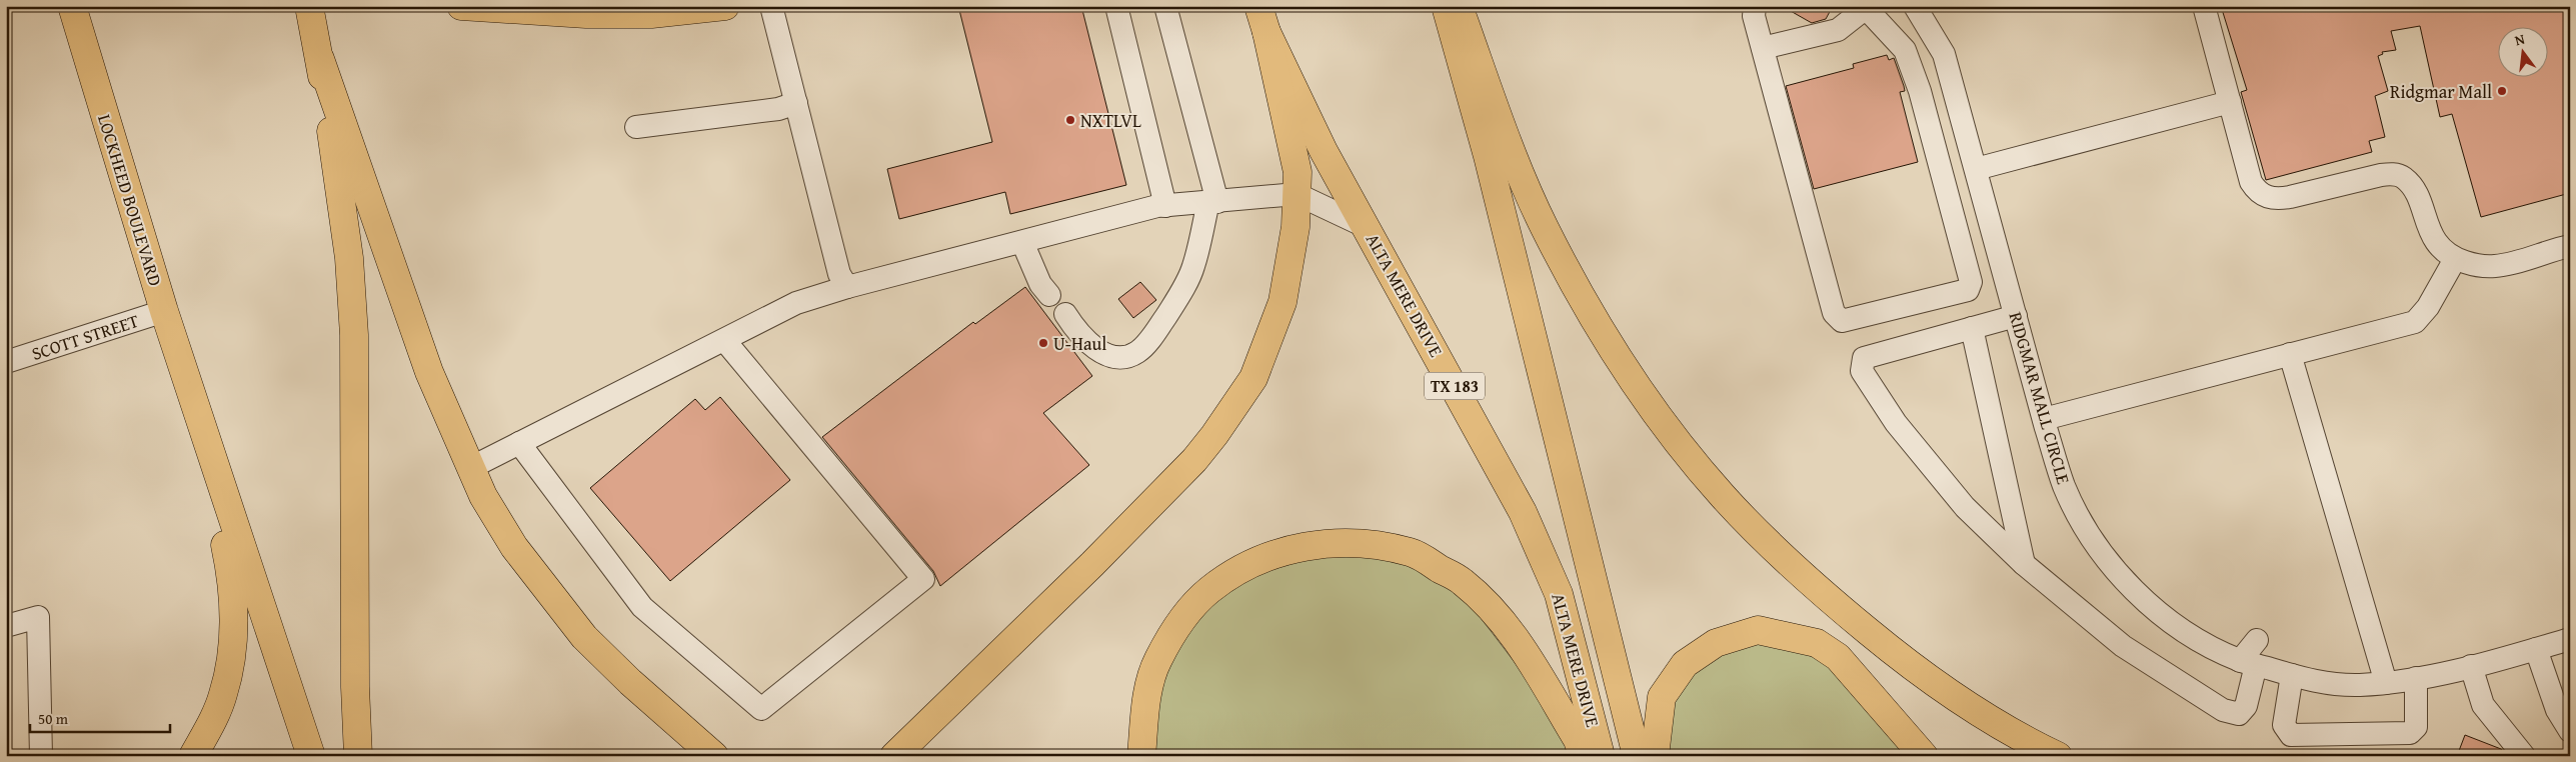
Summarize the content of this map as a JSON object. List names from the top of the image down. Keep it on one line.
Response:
{"streets":{"main road":["LOCKHEED BOULEVARD","ALTA MERE DRIVE","TX 183"],"street":["SCOTT STREET","RIDGMAR MALL CIRCLE"]},"crossings":[["LOCKHEED BOULEVARD","SCOTT STREET"]],"places":["Ridgmar Mall","NXTLVL","U-Haul"],"scale_bar":"50 m","north":"top"}
